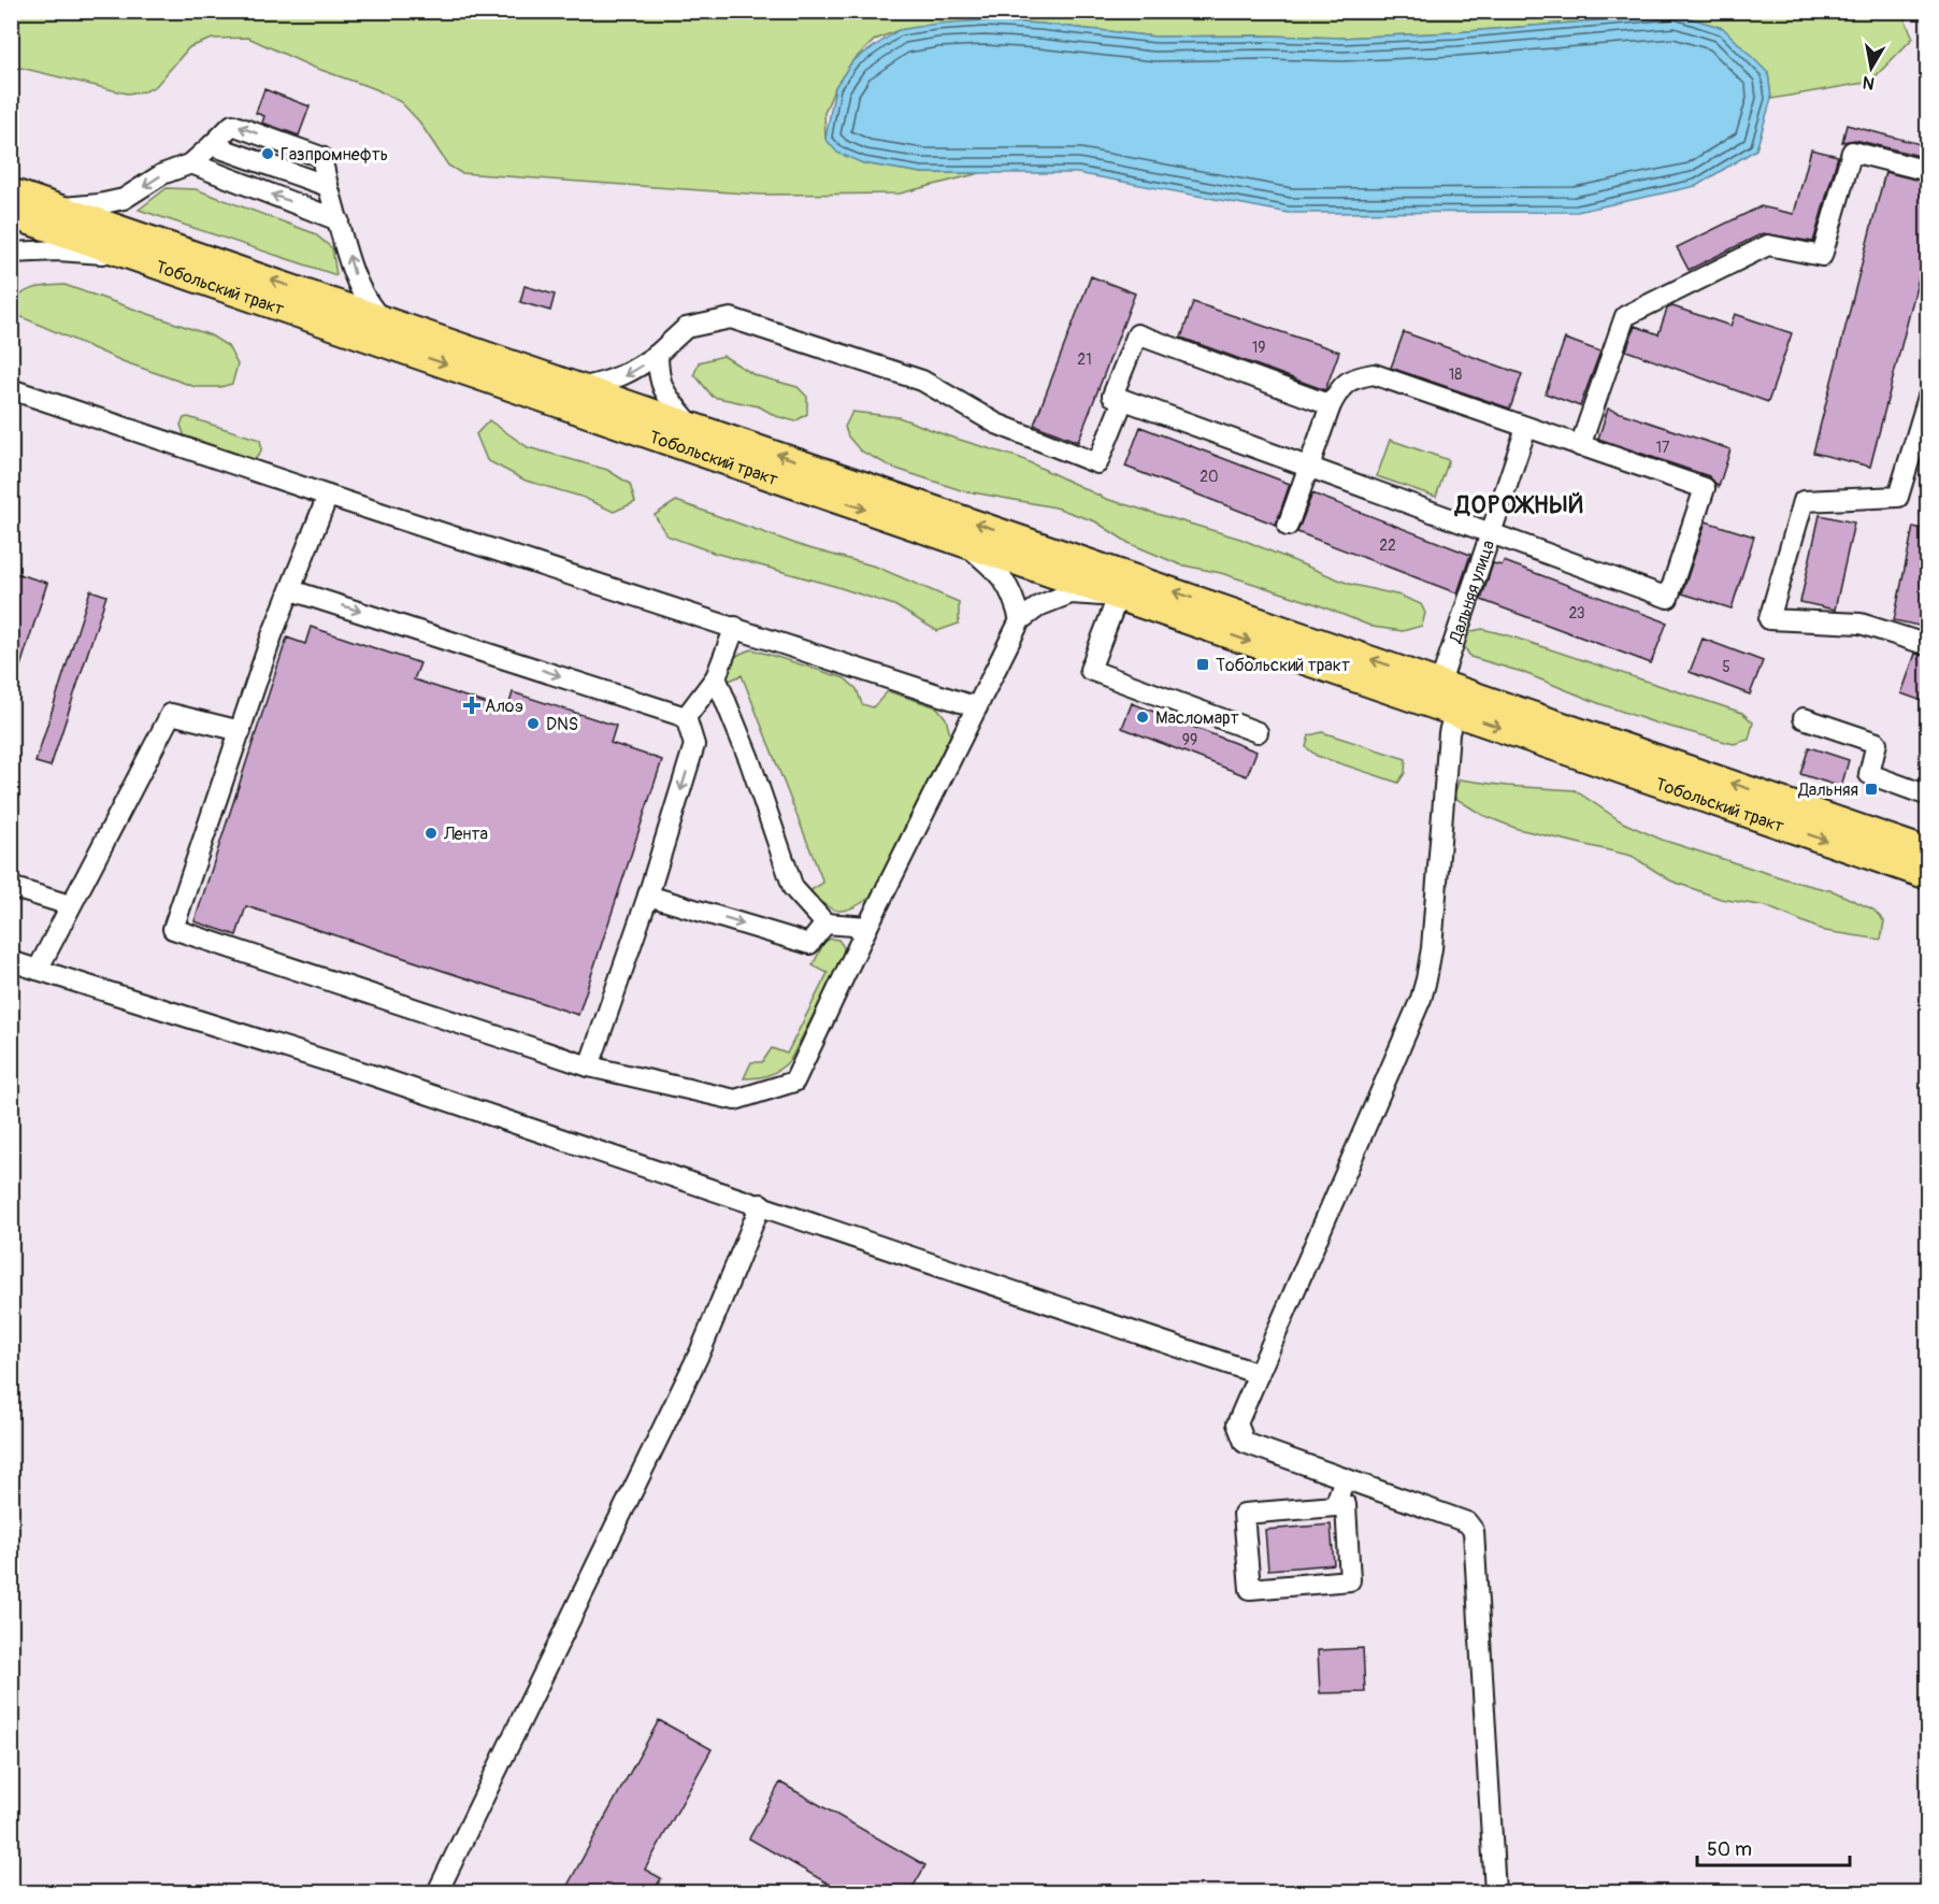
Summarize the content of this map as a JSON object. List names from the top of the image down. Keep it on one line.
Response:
{"streets":{"main road":["Тобольский тракт"],"street":["Дальняя улица"]},"crossings":[["Тобольский тракт","Дальняя улица"]],"districts":["ДОРОЖНЫЙ"],"places":{"other":["Газпромнефть","Масломарт","DNS","Лента"],"transit":["Тобольский тракт","Дальняя"],"health":["Алоэ"]},"house_numbers":["19","21","18","17","20","22","23","5","99"],"scale_bar":"50 m","north":"bottom"}
